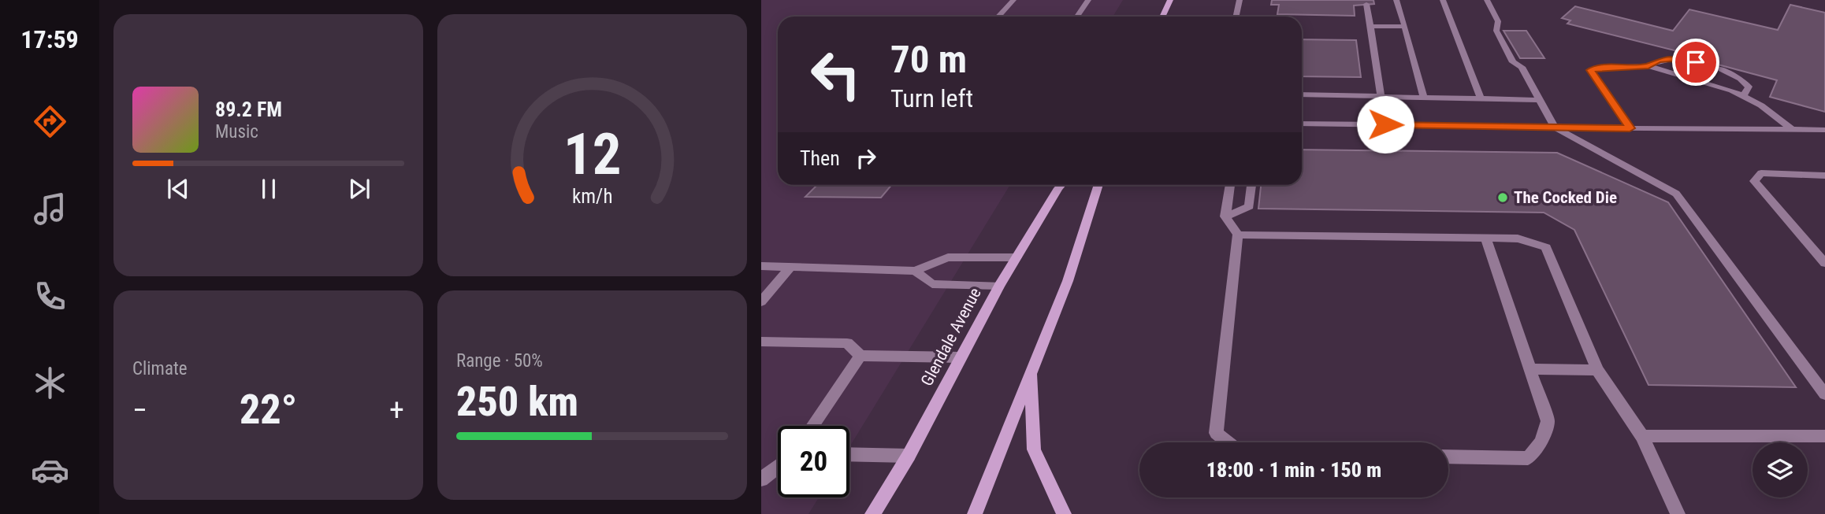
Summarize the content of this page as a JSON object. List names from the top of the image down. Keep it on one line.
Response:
{"streets":{"main road":["Glendale Avenue"]},"places":["The Cocked Die"],"page":{"tabs":"17:59","turn":["70 m","Turn left"],"song":["89.2 FM","Music"],"then":"Then","tile":["Climate",["Range · 50%","250 km"]],"heat":["−","22°","+"],"limit":"20","trip":"18:00 · 1 min · 150 m","gauge":["12","km/h"]}}
